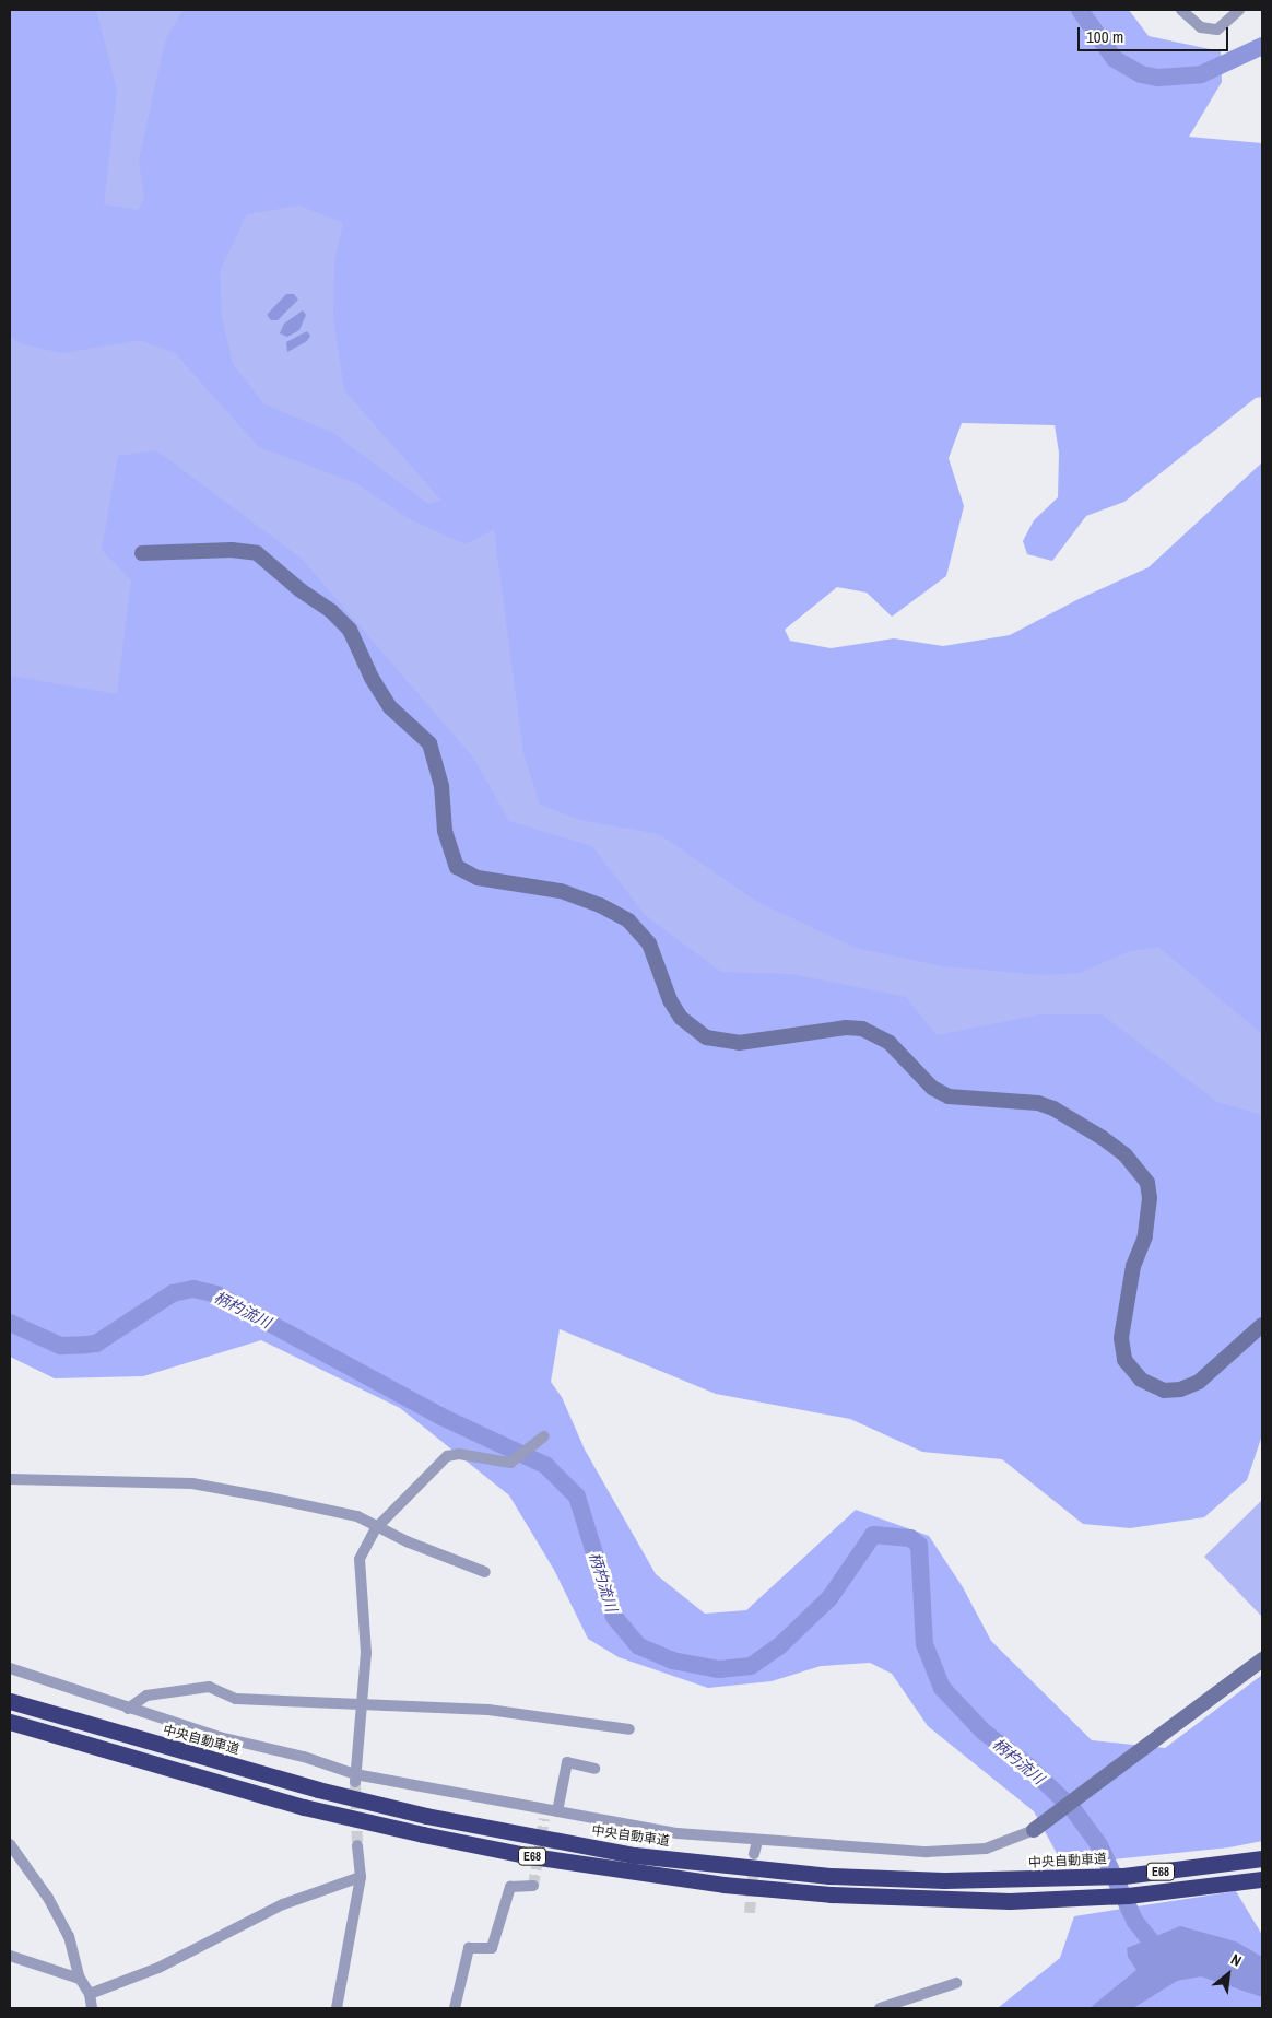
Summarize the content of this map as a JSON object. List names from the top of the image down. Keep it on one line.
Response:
{"streets":{"highway":["中央自動車道","E68"]},"water":["柄杓流川"],"scale_bar":"100 m","north":"top right"}
